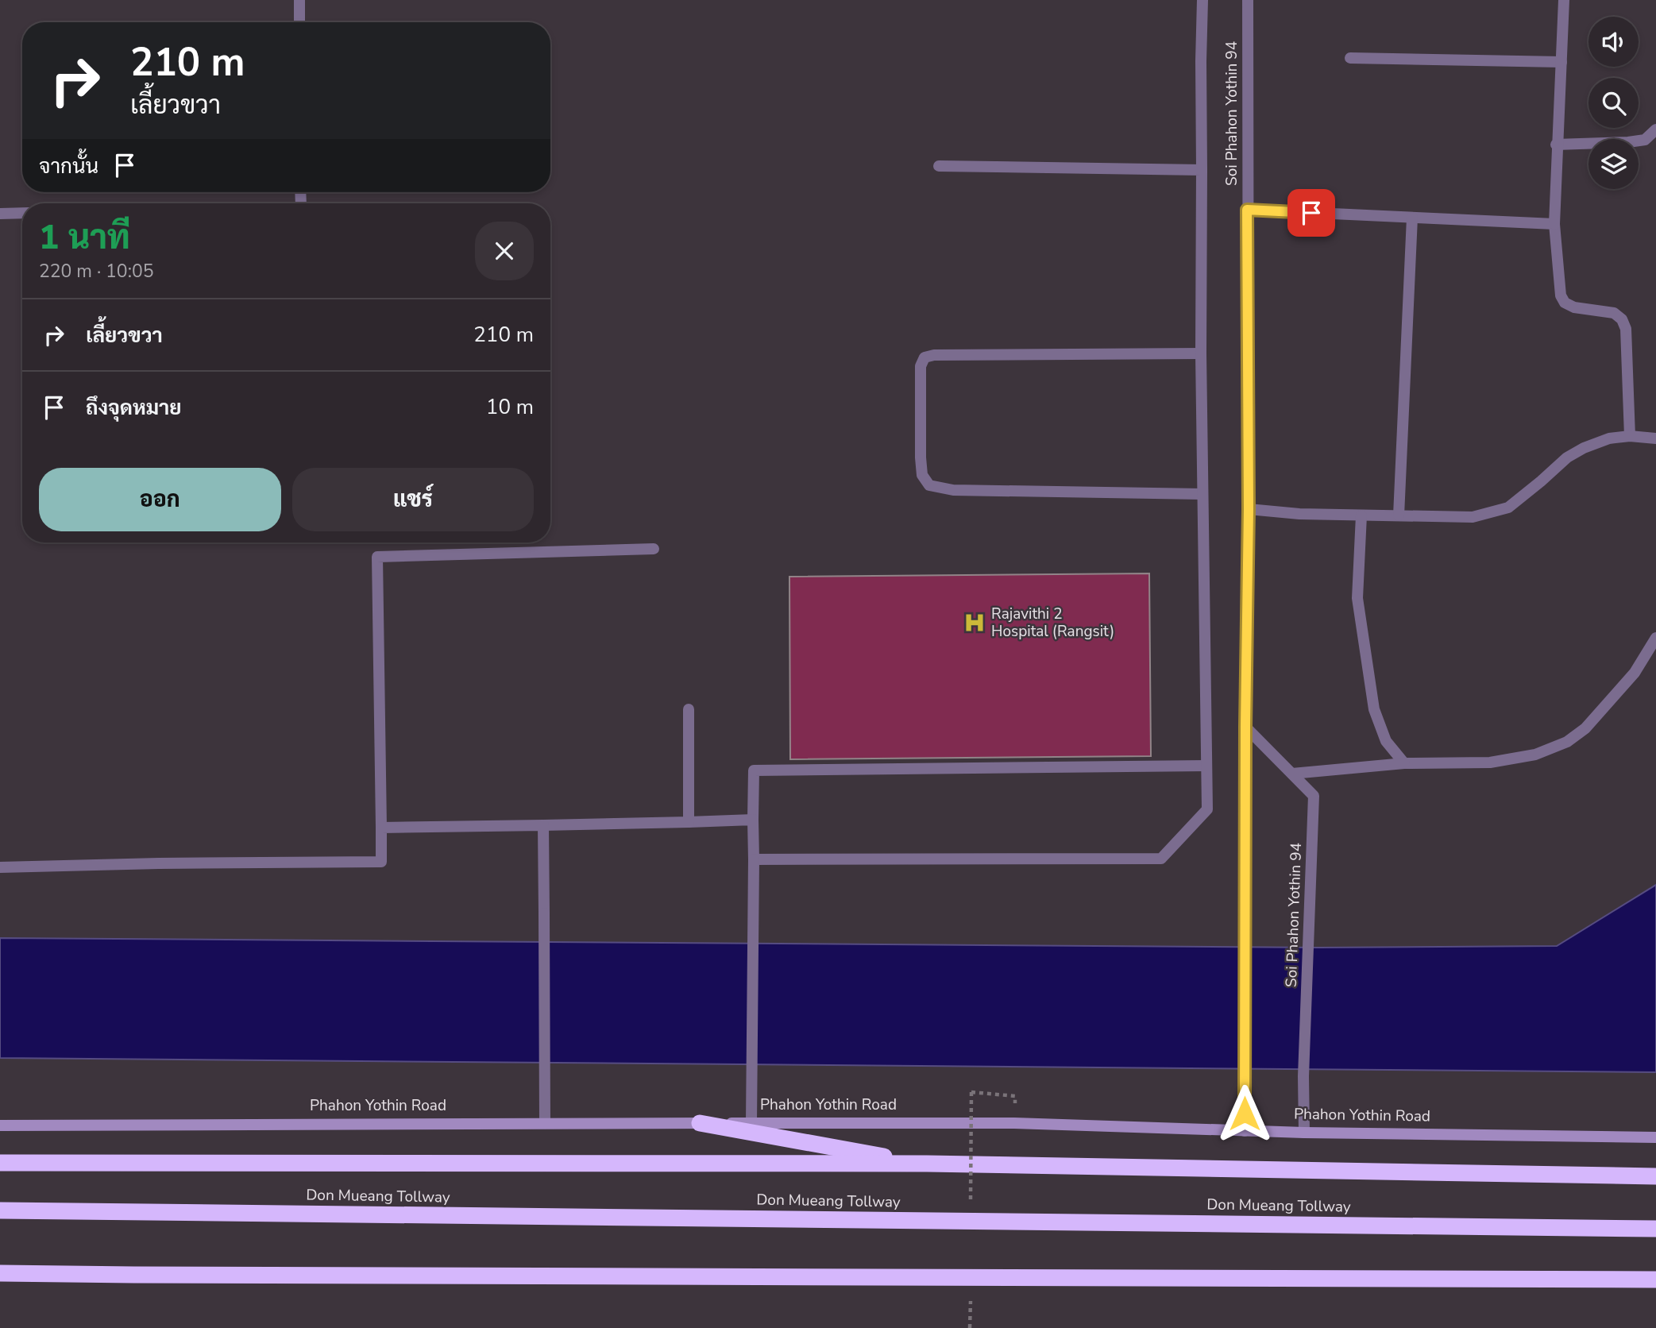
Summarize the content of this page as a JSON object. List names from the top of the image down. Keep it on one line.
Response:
{"streets":{"highway":["Don Mueang Tollway"],"main road":["Phahon Yothin Road"],"street":["Soi Phahon Yothin 94"]},"crossings":[["Soi Phahon Yothin 94","Phahon Yothin Road"]],"places":{"hospital":["Rajavithi 2 Hospital (Rangsit)"]},"page":{"turn":["210 m","เลี้ยวขวา"],"then":"จากนั้น","heading":["1 นาที","220 m · 10:05"],"list":[{"name":"เลี้ยวขวา","value":"210 m"},{"name":"ถึงจุดหมาย","value":"10 m"}],"buttons":["ออก","แชร์"]}}
